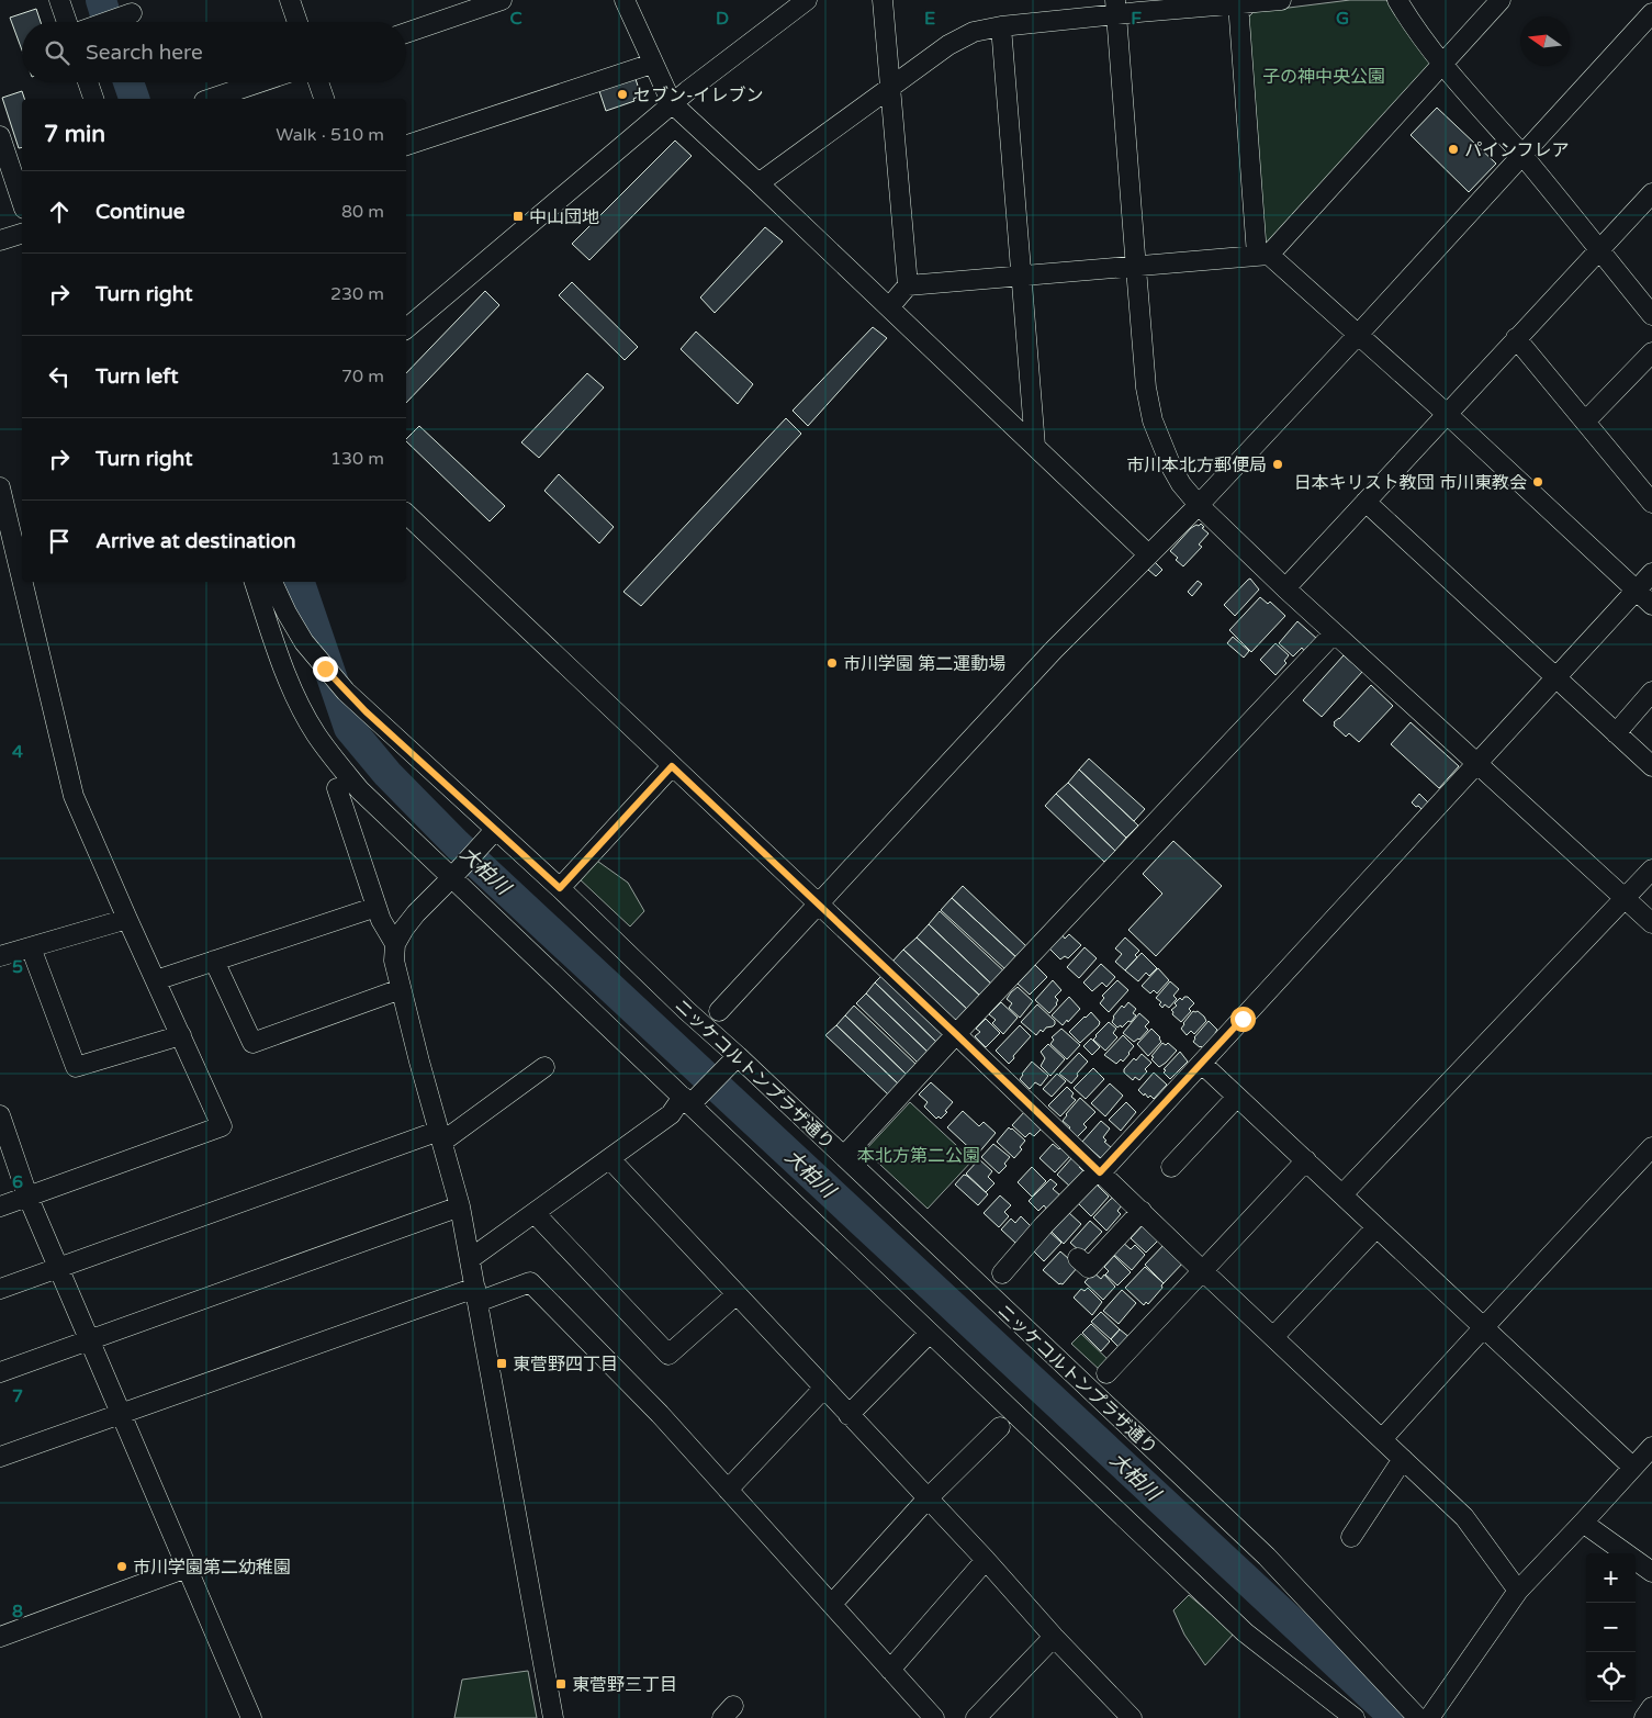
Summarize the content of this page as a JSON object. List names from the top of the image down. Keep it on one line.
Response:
{"streets":{"street":["ニッケコルトンプラザ通り"]},"water":["大柏川"],"parks":["子の神中央公園","本北方第二公園"],"places":{"other":["セブン-イレブン","パインフレア","市川本北方郵便局","日本キリスト教団 市川東教会","市川学園 第二運動場","市川学園第二幼稚園"],"transit":["中山団地","東菅野四丁目","東菅野三丁目"]},"north":"left","page":{"search":"Search here","heading":["7 min","Walk · 510 m"],"list":[["Continue","80 m"],["Turn right","230 m"],["Turn left","70 m"],["Turn right","130 m"],"Arrive at destination"],"map_buttons":["+","−"]},"grid":{"columns":["C","D","E","F","G"],"rows":["4","5","6","7","8"]}}
